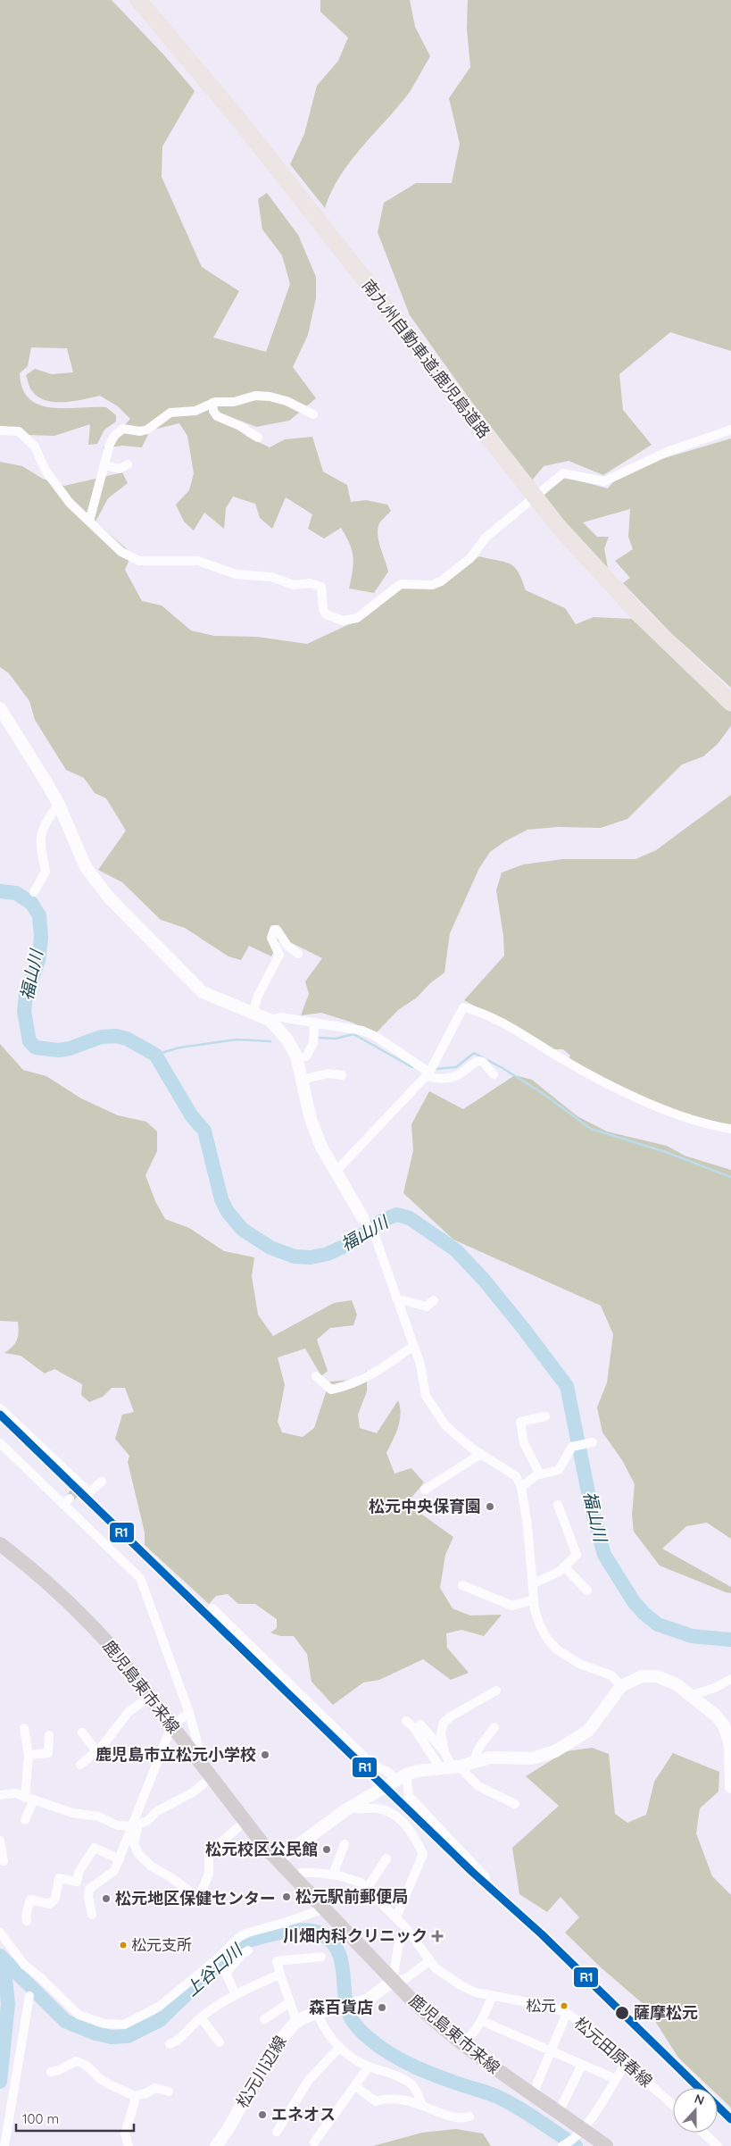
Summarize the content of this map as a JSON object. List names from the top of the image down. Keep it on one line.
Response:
{"streets":{"highway":["南九州自動車道;鹿児島道路"],"main road":["鹿児島東市来線"],"street":["松元田原春線","松元川辺線"]},"crossings":[["鹿児島東市来線","松元田原春線"],["鹿児島東市来線","松元川辺線"]],"water":["福山川","上谷口川"],"places":{"other":["松元中央保育園","鹿児島市立松元小学校","松元校区公民館","松元駅前郵便局","松元地区保健センター","松元支所","松元","森百貨店","薩摩松元","エネオス"],"health":["川畑内科クリニック"]},"lines":["transit line R1"],"scale_bar":"100 m","north":"top"}
